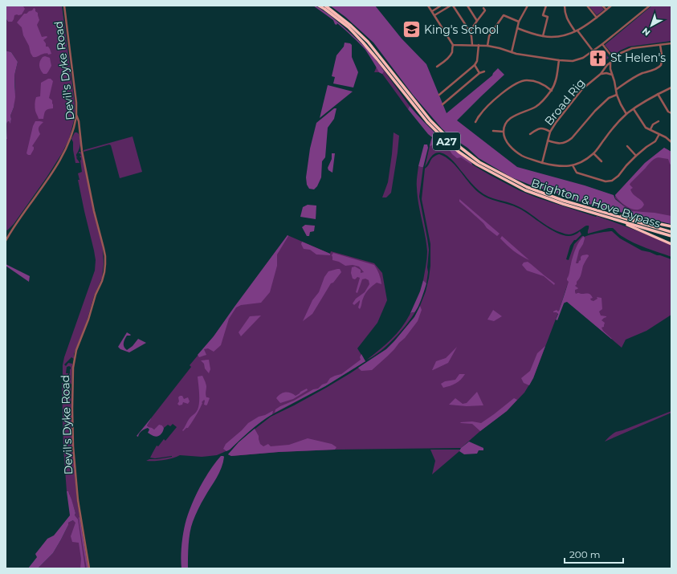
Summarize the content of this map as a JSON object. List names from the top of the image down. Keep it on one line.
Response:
{"streets":{"highway":["A27","Brighton & Hove Bypass"],"street":["Devil's Dyke Road","Broad Rig"]},"crossings":[["A27","Brighton & Hove Bypass"]],"places":{"school or university":["King's School"],"church":["St Helen's"]},"scale_bar":"200 m","north":"bottom left"}
